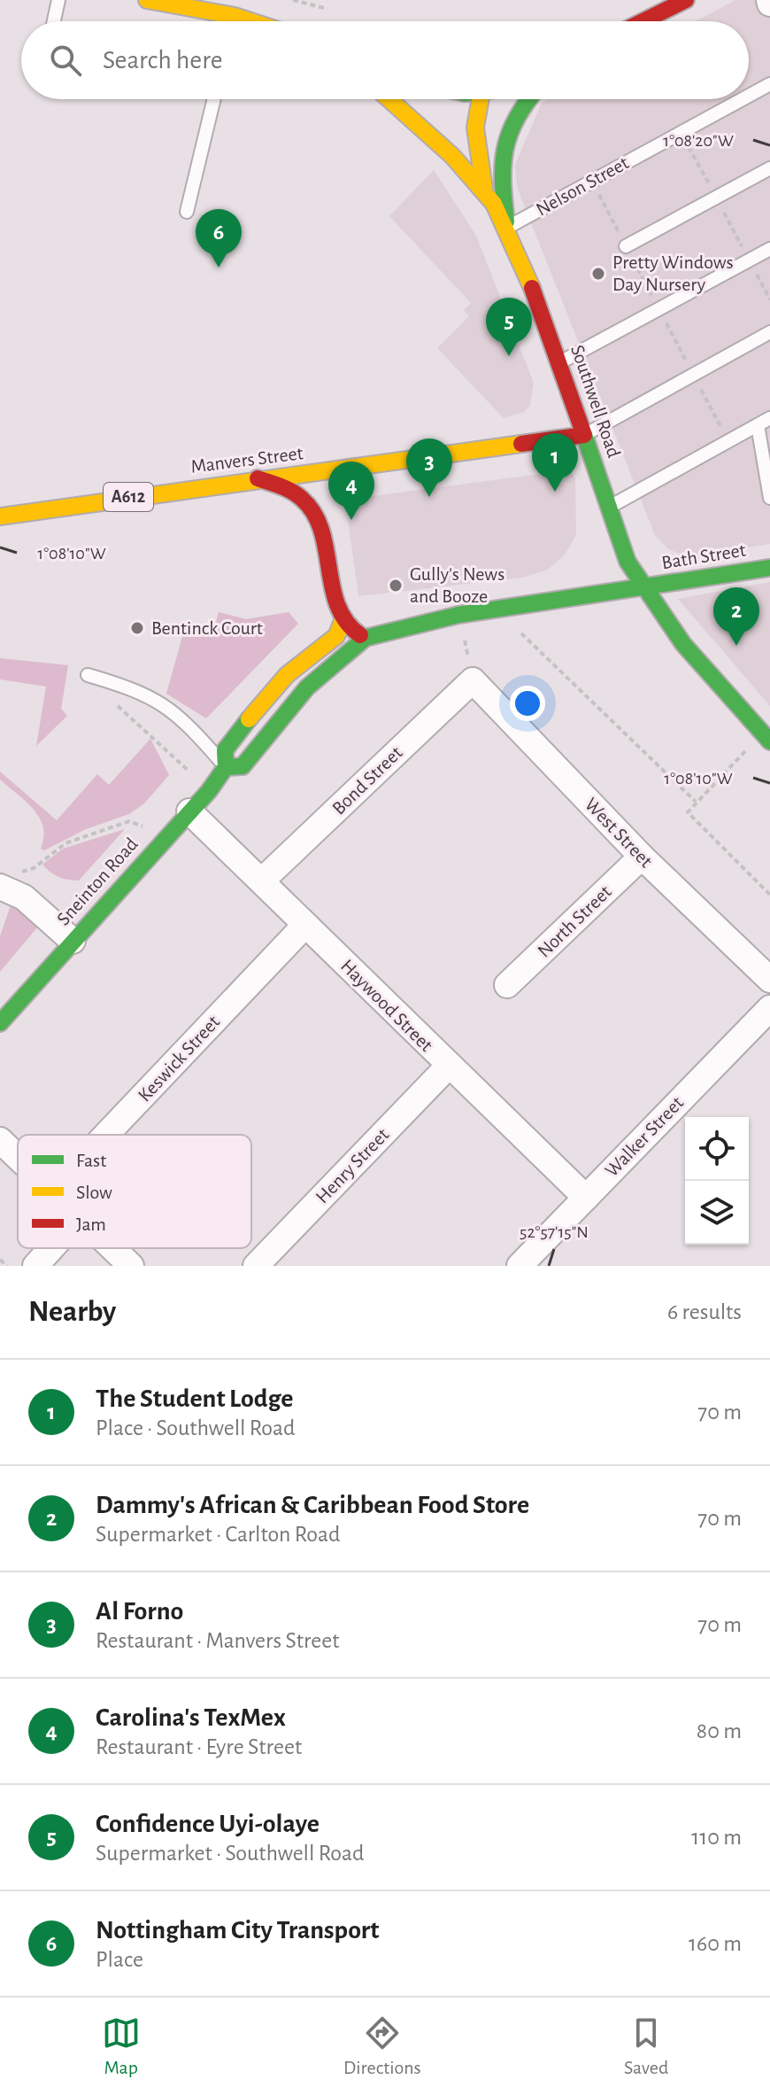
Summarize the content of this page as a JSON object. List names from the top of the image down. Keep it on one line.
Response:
{"streets":{"main road":["Southwell Road","Manvers Street","A612","Bath Street","Sneinton Road"],"street":["Bond Street","West Street","North Street","Haywood Street","Keswick Street","Walker Street","Henry Street"],"lane":["Nelson Street"]},"crossings":[["Nelson Street","Southwell Road"],["Southwell Road","Manvers Street"],["Southwell Road","Bath Street"],["Southwell Road","Sneinton Road"],["Bath Street","Sneinton Road"],["Bond Street","West Street"],["Bond Street","Haywood Street"],["West Street","North Street"],["Sneinton Road","Haywood Street"],["Haywood Street","Keswick Street"],["Haywood Street","Walker Street"],["Haywood Street","Henry Street"]],"places":["Pretty Windows Day Nursery","Gully's News and Booze","Bentinck Court"],"legend":["Fast","Slow","Jam"],"page":{"search":"Search here","pins":["6","5","1","3","4","2"],"heading":["Nearby","6 results"],"list":[{"mark":"1","name":"The Student Lodge","note":"Place · Southwell Road","value":"70 m"},{"mark":"2","name":"Dammy's African & Caribbean Food Store","note":"Supermarket · Carlton Road","value":"70 m"},{"mark":"3","name":"Al Forno","note":"Restaurant · Manvers Street","value":"70 m"},{"mark":"4","name":"Carolina's TexMex","note":"Restaurant · Eyre Street","value":"80 m"},{"mark":"5","name":"Confidence Uyi-olaye","note":"Supermarket · Southwell Road","value":"110 m"},{"mark":"6","name":"Nottingham City Transport","note":"Place","value":"160 m"}],"nav":["Map","Directions","Saved"]},"coordinates":["1°08'20\"W","1°08'10\"W","52°57'15\"N"]}
